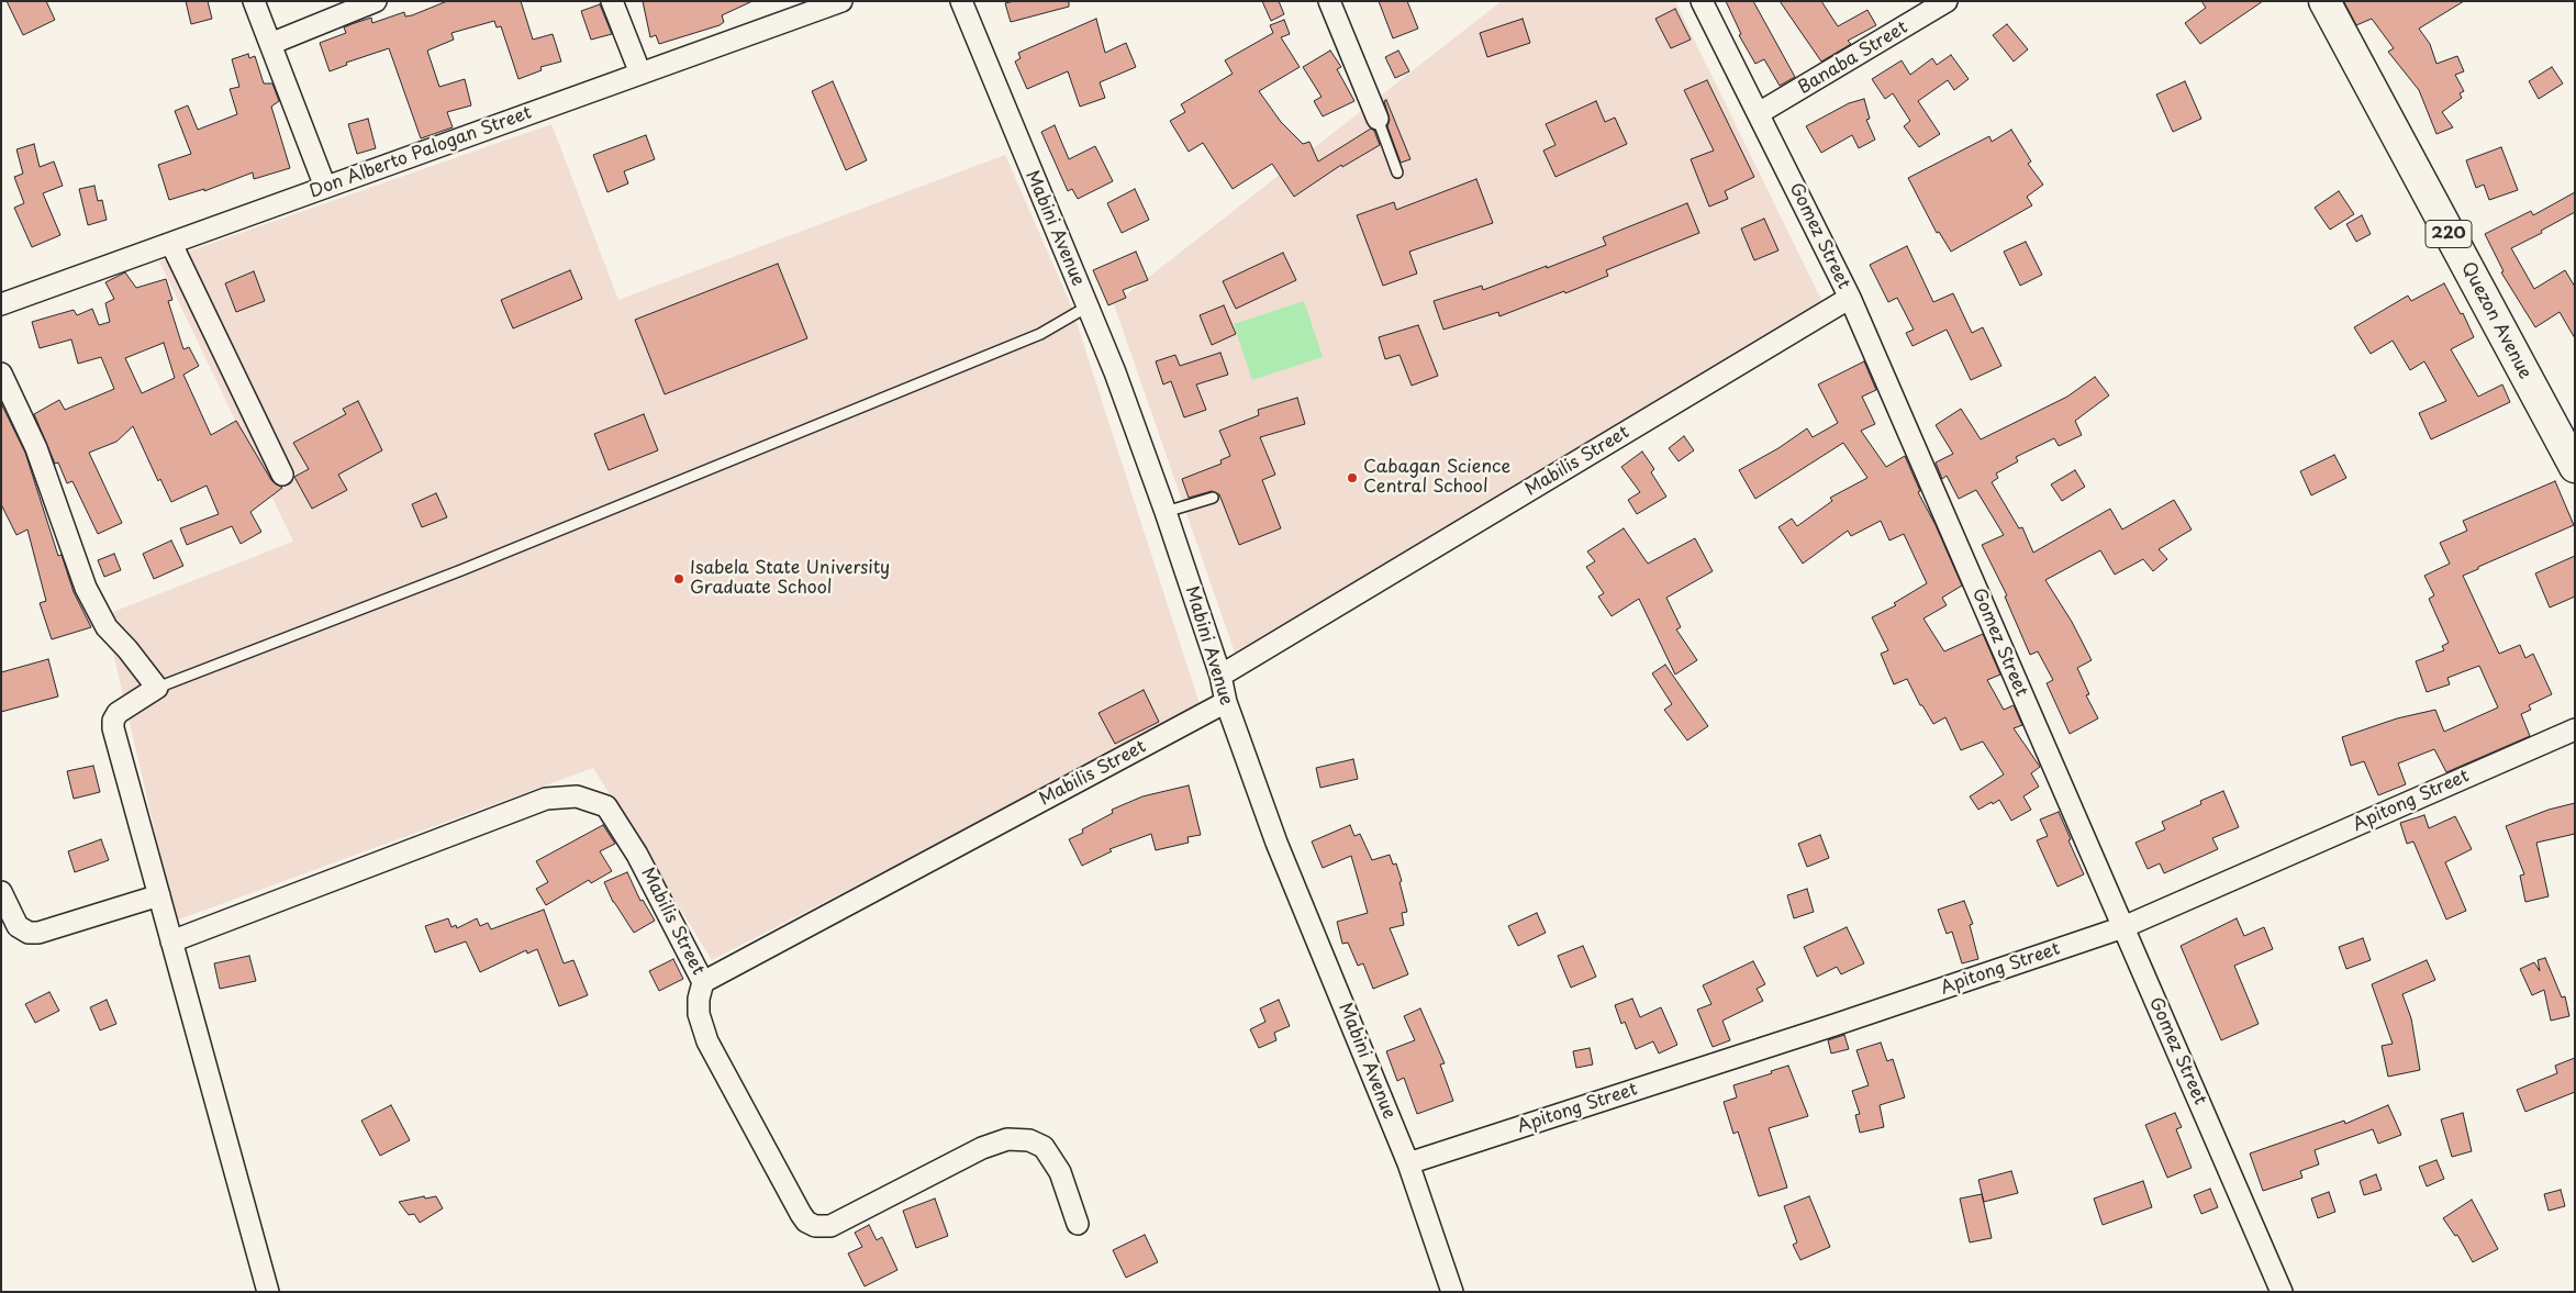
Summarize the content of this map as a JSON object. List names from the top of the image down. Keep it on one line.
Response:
{"streets":{"main road":["220","Quezon Avenue"],"street":["Banaba Street","Don Alberto Palogan Street","Mabini Avenue","Gomez Street","Mabilis Street","Apitong Street"]},"crossings":[["Banaba Street","Gomez Street"],["Mabini Avenue","Mabilis Street"],["Mabini Avenue","Apitong Street"],["Gomez Street","Mabilis Street"],["Gomez Street","Apitong Street"]],"places":["Cabagan Science Central School","Isabela State University Graduate School"]}
